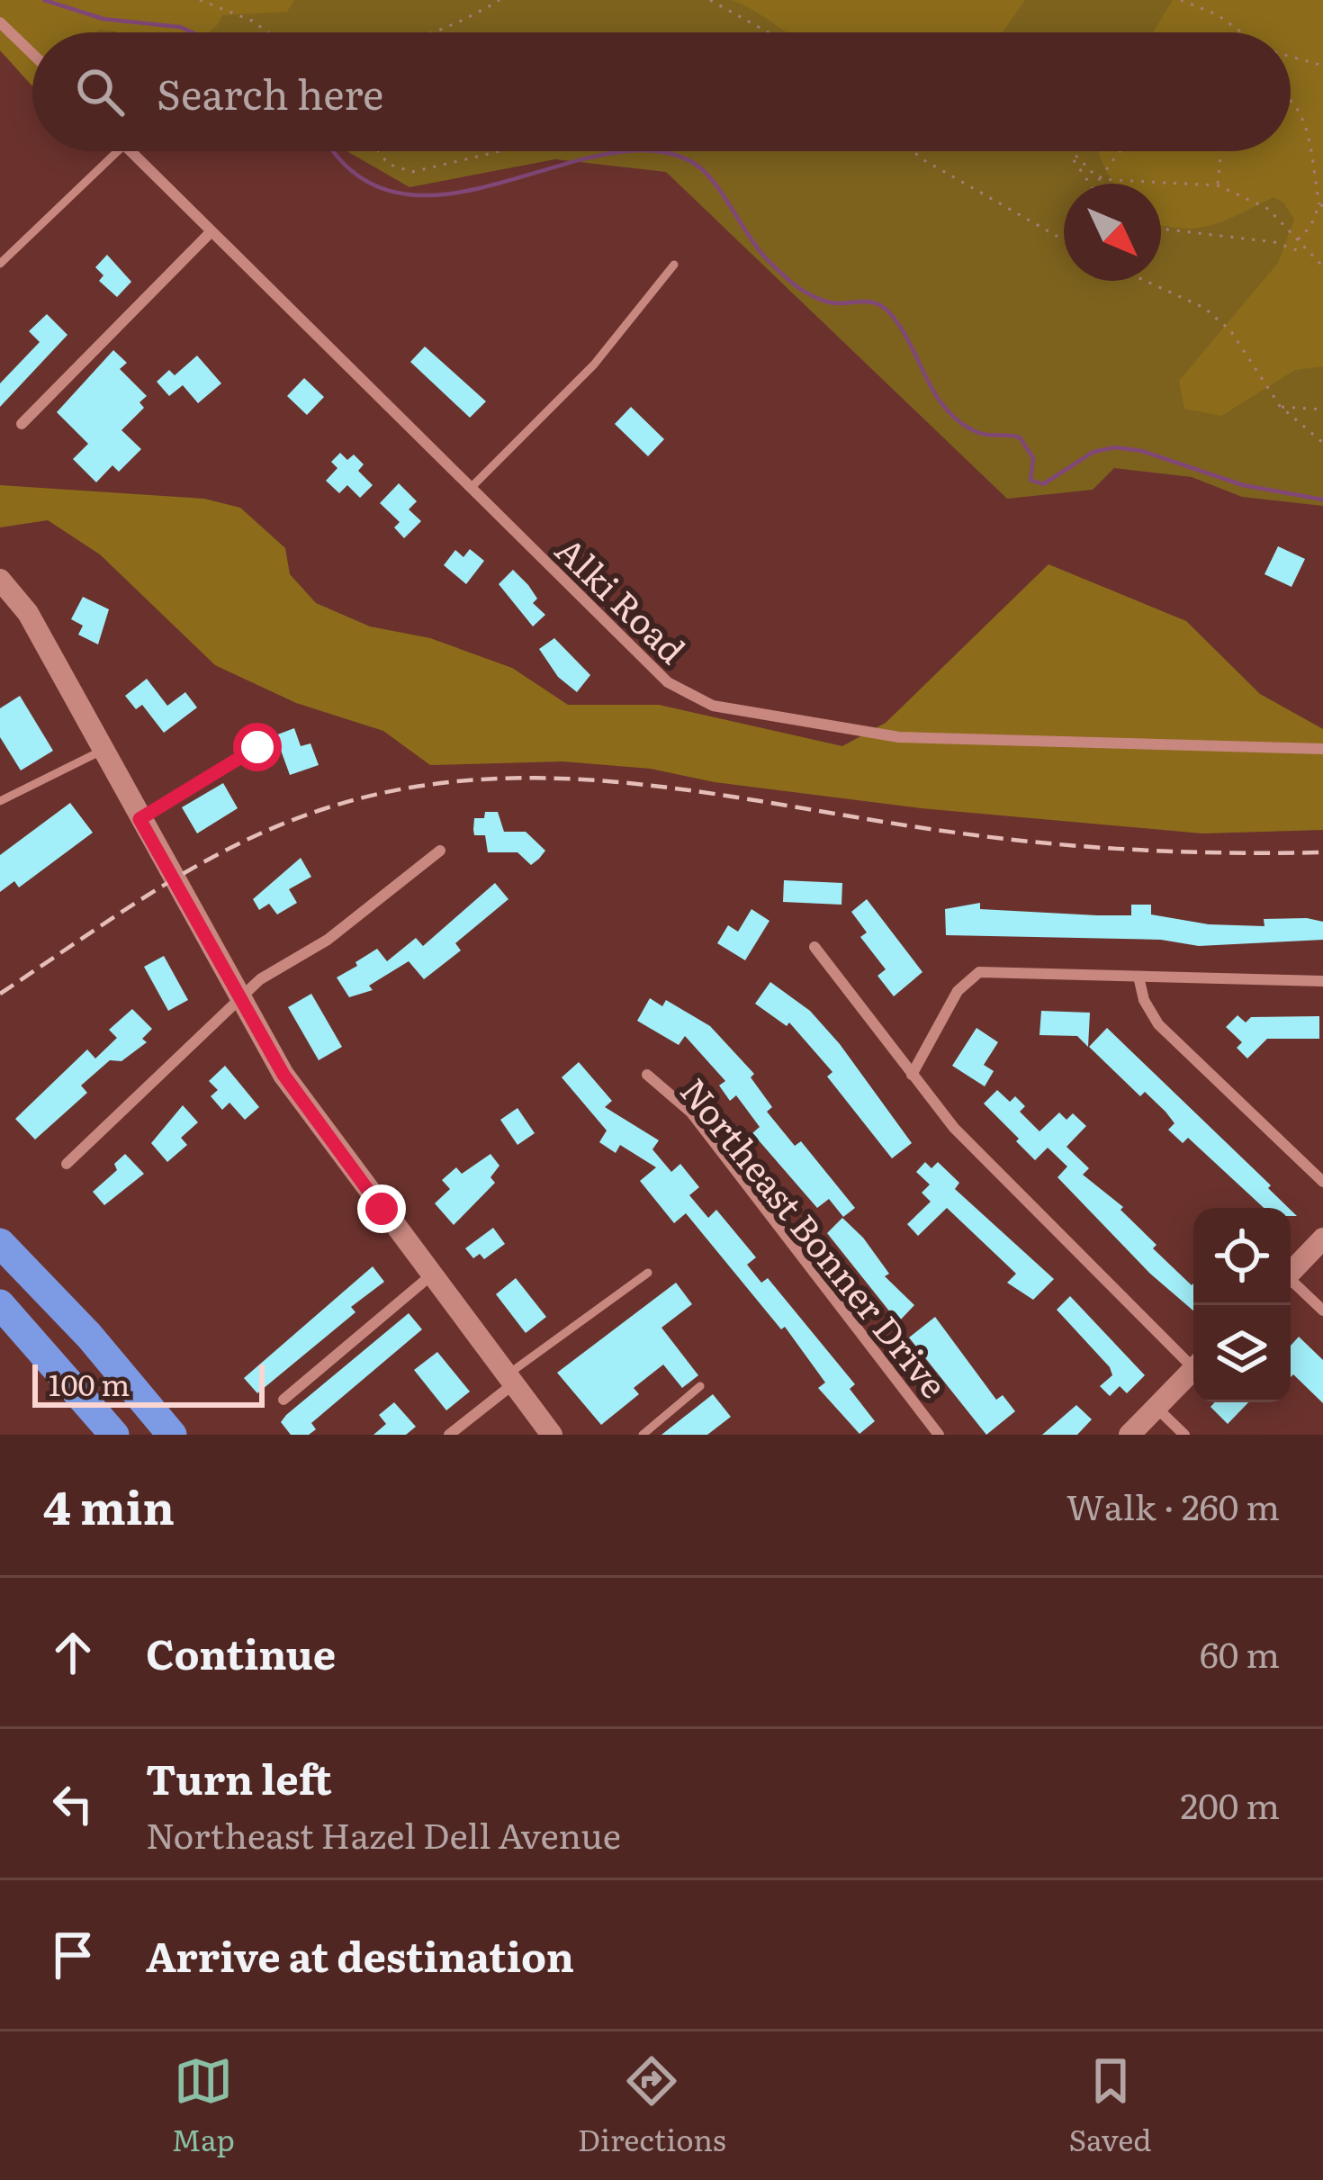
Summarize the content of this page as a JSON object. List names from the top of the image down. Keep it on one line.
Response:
{"streets":{"street":["Alki Road","Northeast Bonner Drive"]},"scale_bar":"100 m","north":"bottom right","page":{"search":"Search here","scale":"100 m","heading":["4 min","Walk · 260 m"],"list":[["Continue","60 m"],["Turn left","Northeast Hazel Dell Avenue","200 m"],"Arrive at destination"],"nav":["Map","Directions","Saved"]}}
